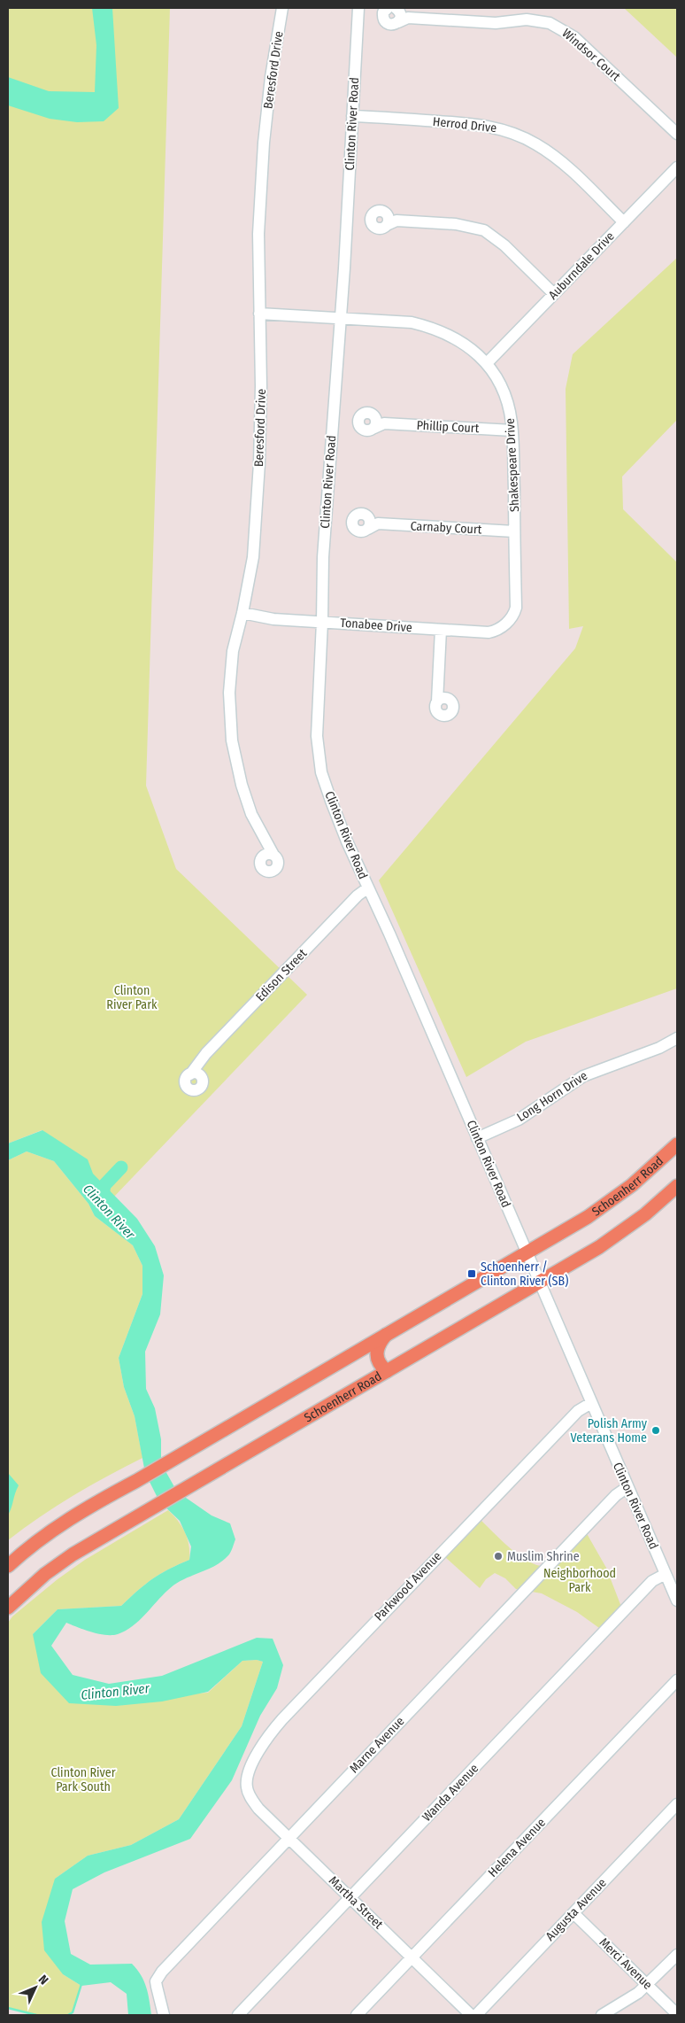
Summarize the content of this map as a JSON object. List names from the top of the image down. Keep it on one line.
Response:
{"streets":{"main road":["Schoenherr Road"],"street":["Windsor Court","Beresford Drive","Clinton River Road","Herrod Drive","Auburndale Drive","Phillip Court","Shakespeare Drive","Carnaby Court","Tonabee Drive","Edison Street","Long Horn Drive","Parkwood Avenue","Marne Avenue","Wanda Avenue","Helena Avenue","Martha Street","Augusta Avenue","Merci Avenue"]},"crossings":[["Beresford Drive","Shakespeare Drive"],["Beresford Drive","Tonabee Drive"],["Clinton River Road","Herrod Drive"],["Clinton River Road","Shakespeare Drive"],["Clinton River Road","Tonabee Drive"],["Clinton River Road","Edison Street"],["Clinton River Road","Long Horn Drive"],["Clinton River Road","Schoenherr Road"],["Clinton River Road","Parkwood Avenue"],["Clinton River Road","Marne Avenue"],["Clinton River Road","Wanda Avenue"],["Herrod Drive","Auburndale Drive"],["Auburndale Drive","Shakespeare Drive"],["Phillip Court","Shakespeare Drive"],["Shakespeare Drive","Carnaby Court"],["Shakespeare Drive","Tonabee Drive"],["Parkwood Avenue","Martha Street"],["Marne Avenue","Martha Street"],["Wanda Avenue","Martha Street"],["Helena Avenue","Martha Street"],["Augusta Avenue","Merci Avenue"]],"water":["Clinton River"],"parks":["Clinton River Park","Neighborhood Park","Clinton River Park South"],"places":{"transit":["Schoenherr / Clinton River (SB)"],"other":["Polish Army Veterans Home","Muslim Shrine"]},"north":"top right"}
